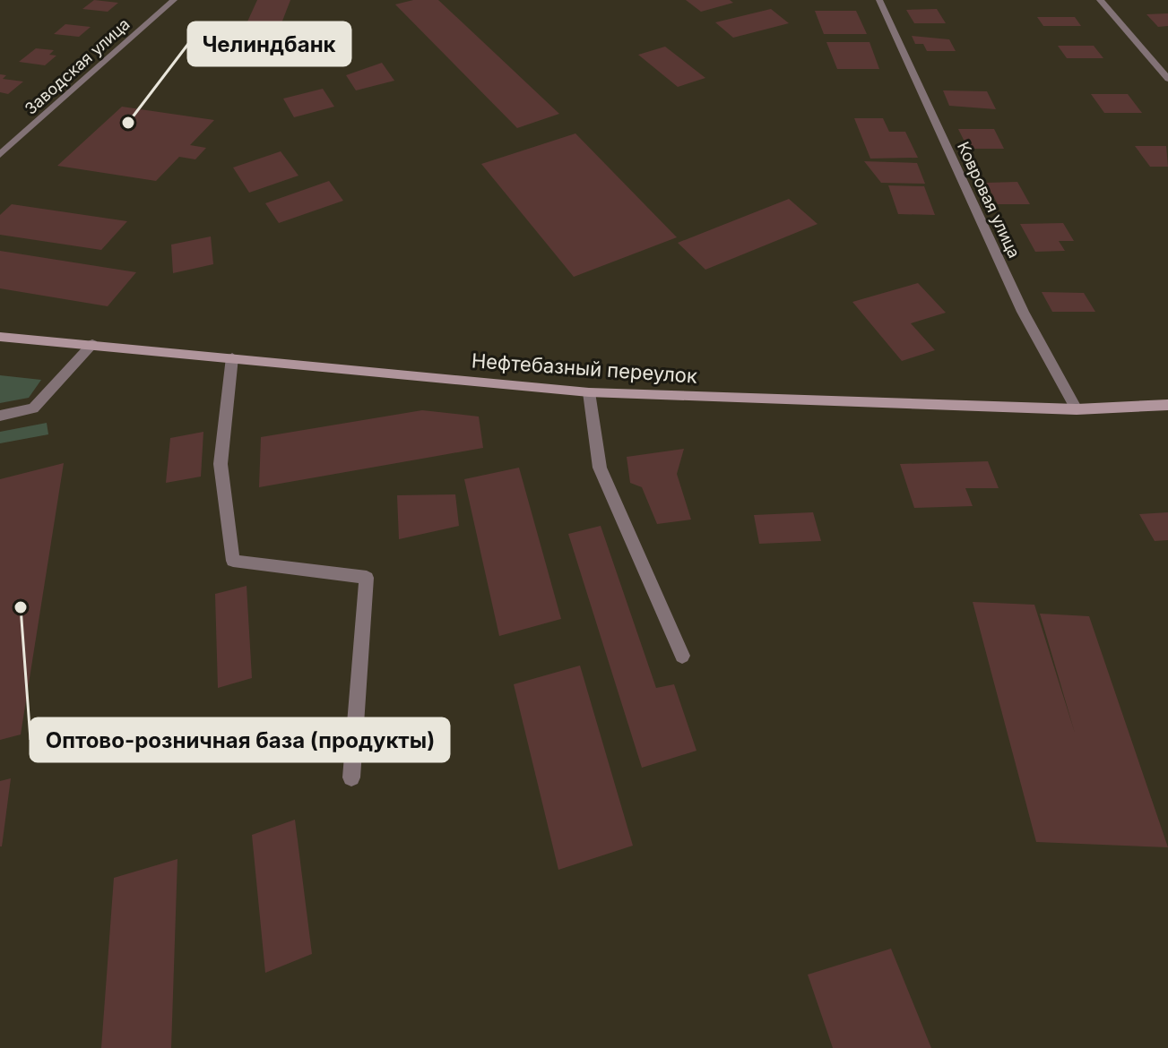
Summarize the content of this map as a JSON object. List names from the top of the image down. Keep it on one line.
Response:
{"streets":{"main road":["Нефтебазный переулок"],"street":["Заводская улица","Ковровая улица"]},"crossings":[["Ковровая улица","Нефтебазный переулок"]],"places":["Челиндбанк","Оптово-розничная база (продукты)"]}
